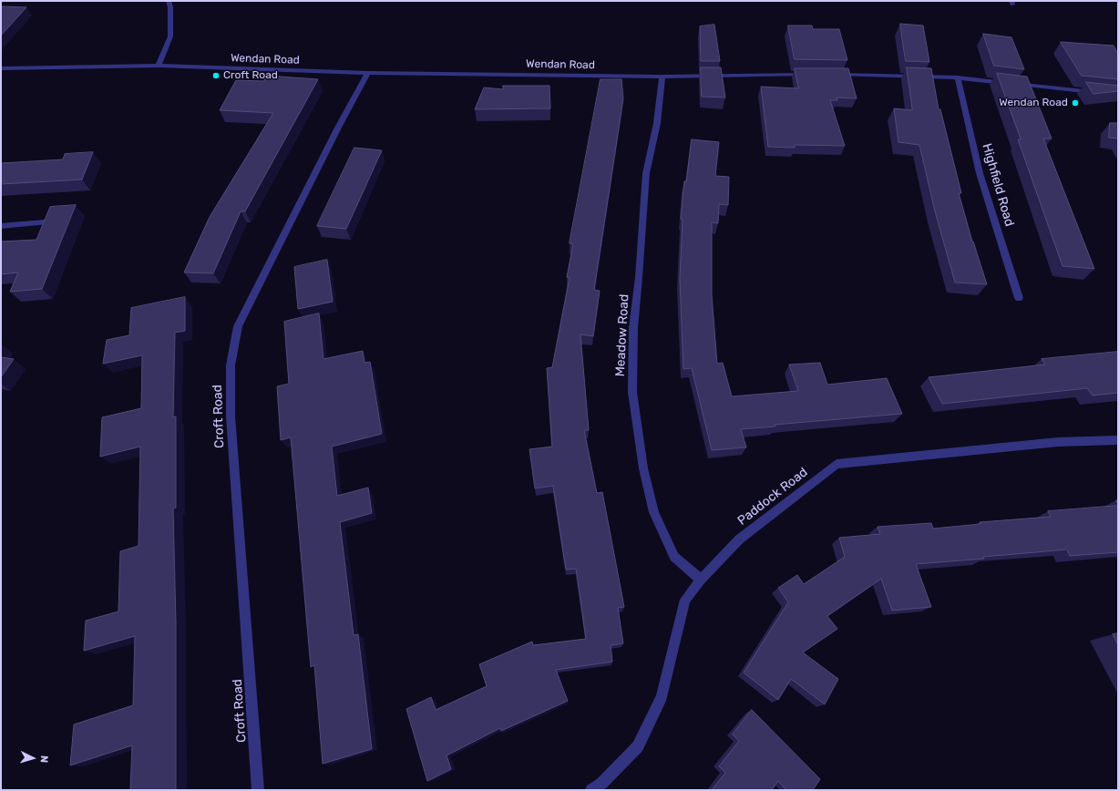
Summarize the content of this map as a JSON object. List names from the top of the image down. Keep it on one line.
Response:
{"streets":{"street":["Wendan Road","Highfield Road","Meadow Road","Croft Road","Paddock Road"]},"crossings":[["Wendan Road","Meadow Road"],["Wendan Road","Croft Road"],["Meadow Road","Paddock Road"]],"places":["Croft Road","Wendan Road"],"north":"right"}
